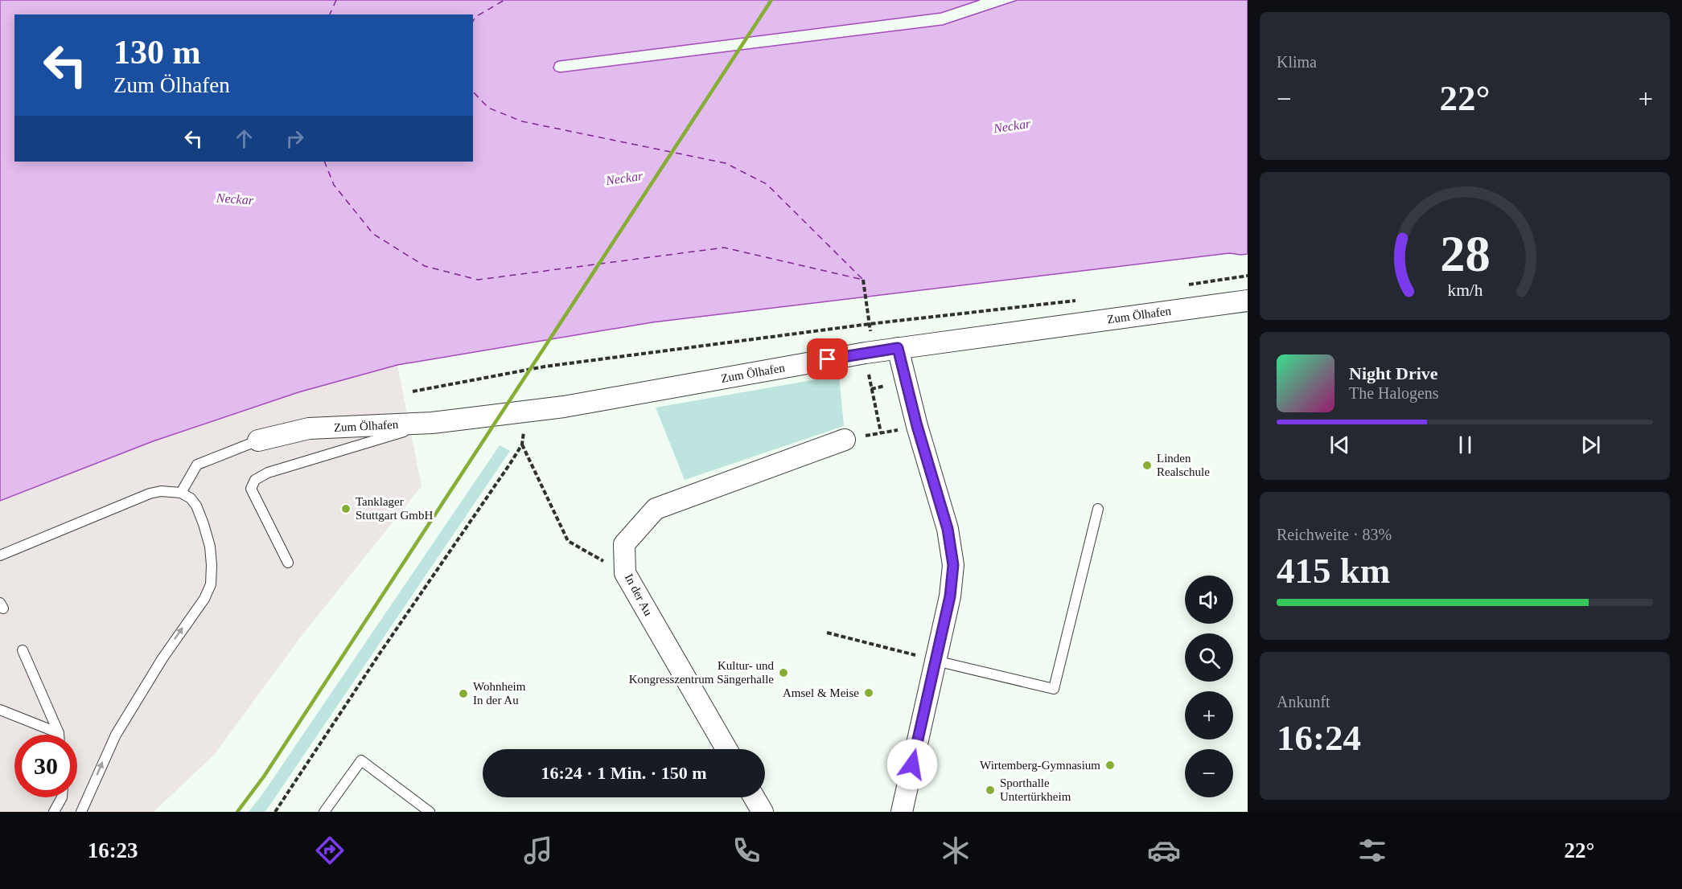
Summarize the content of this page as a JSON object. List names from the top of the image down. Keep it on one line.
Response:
{"streets":{"street":["Zum Ölhafen","In der Au"]},"water":["Neckar"],"places":["Linden Realschule","Tanklager Stuttgart GmbH","Kultur- und Kongresszentrum Sängerhalle","Amsel & Meise","Wohnheim In der Au","Wirtemberg-Gymnasium","Sporthalle Untertürkheim"],"page":{"tile":["Klima",["Reichweite · 83%","415 km"],["Ankunft","16:24"]],"turn":["130 m","Zum Ölhafen"],"heat":["−","22°","+"],"song":["Night Drive","The Halogens"],"map_buttons":["+","−"],"limit":"30","trip":"16:24 · 1 Min. · 150 m","tabs":["16:23","22°"],"gauge":["28","km/h"]}}
